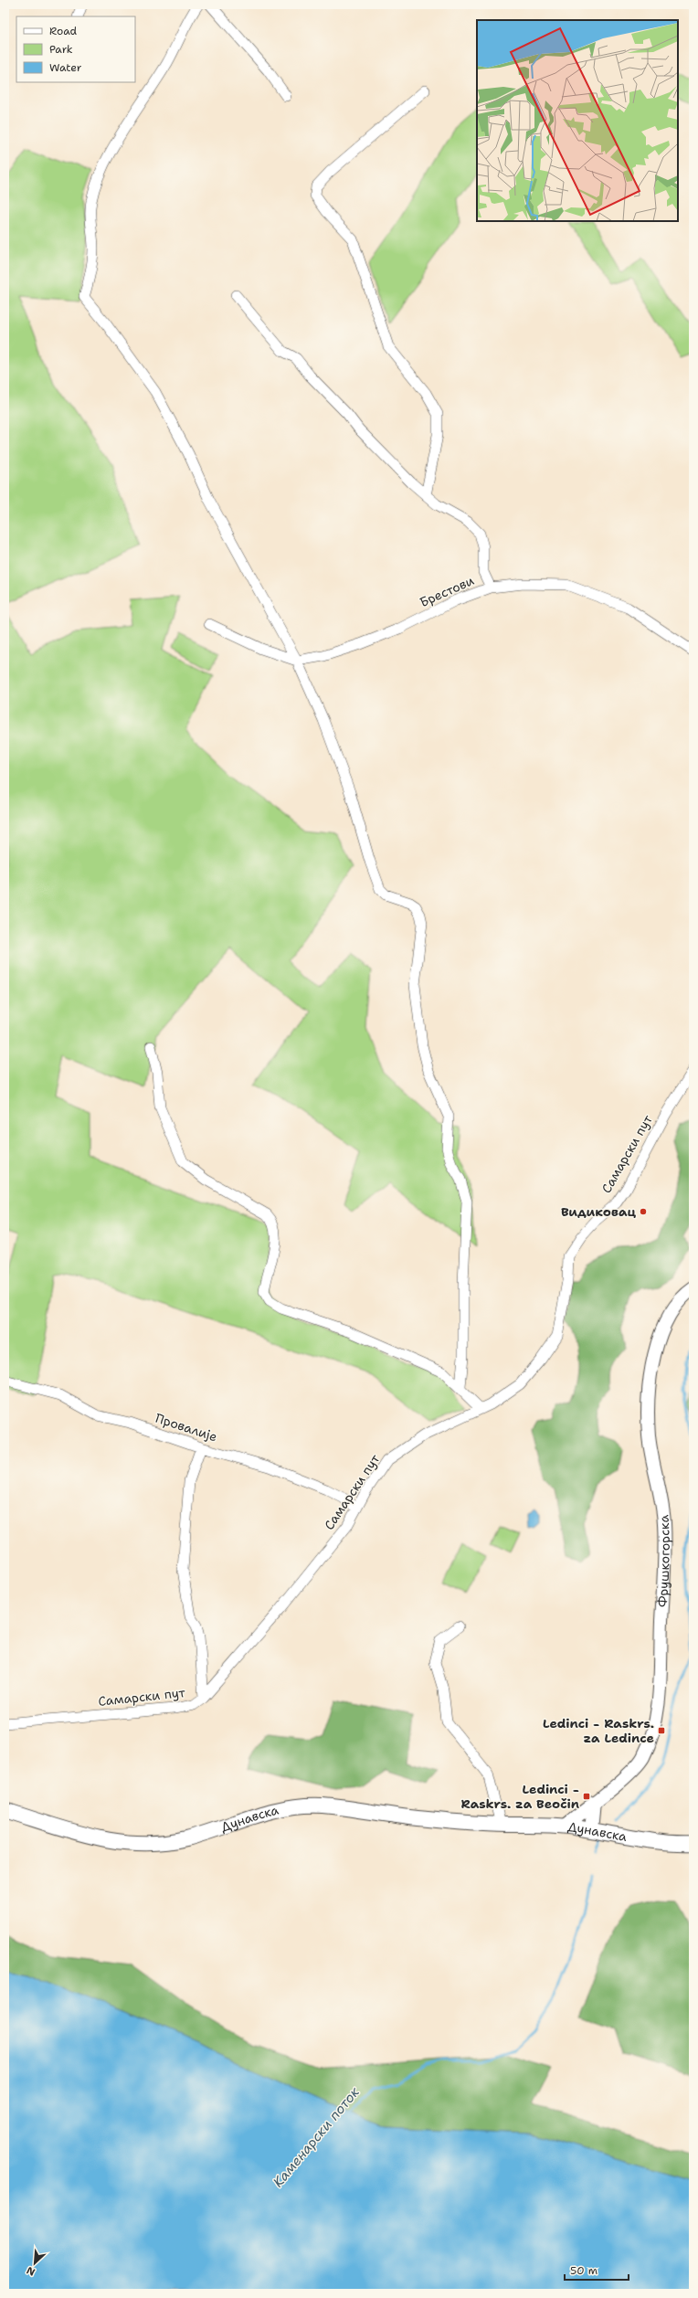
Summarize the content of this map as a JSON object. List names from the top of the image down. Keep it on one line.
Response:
{"streets":{"main road":["Дунавска"],"street":["Брестови","Самарски пут","Провалије","Фрушкогорска"]},"crossings":[["Самарски пут","Провалије"],["Фрушкогорска","Дунавска"]],"water":["Каменарски поток"],"places":{"other":["Видиковац"],"transit":["Ledinci - Raskrs. za Ledince","Ledinci - Raskrs. za Beočin"]},"legend":["Road","Park","Water"],"scale_bar":"50 m","north":"bottom left"}
